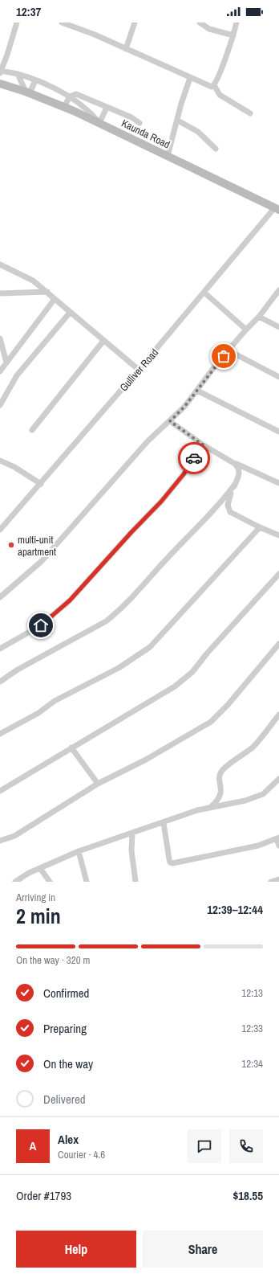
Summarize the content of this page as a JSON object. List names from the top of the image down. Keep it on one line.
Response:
{"streets":{"main road":["Kaunda Road"],"street":["Gulliver Road"]},"crossings":[["Kaunda Road","Gulliver Road"]],"places":["multi-unit apartment"],"page":{"status":"12:37","heading":["2 min","Arriving in","12:39–12:44"],"panel":["Alex","Courier · 4.6","Order #1793","$18.55"],"bar":"On the way · 320 m","list":[["Confirmed","12:13"],["Preparing","12:33"],["On the way","12:34"],"Delivered"],"round":"A","buttons":["Help","Share"]}}
